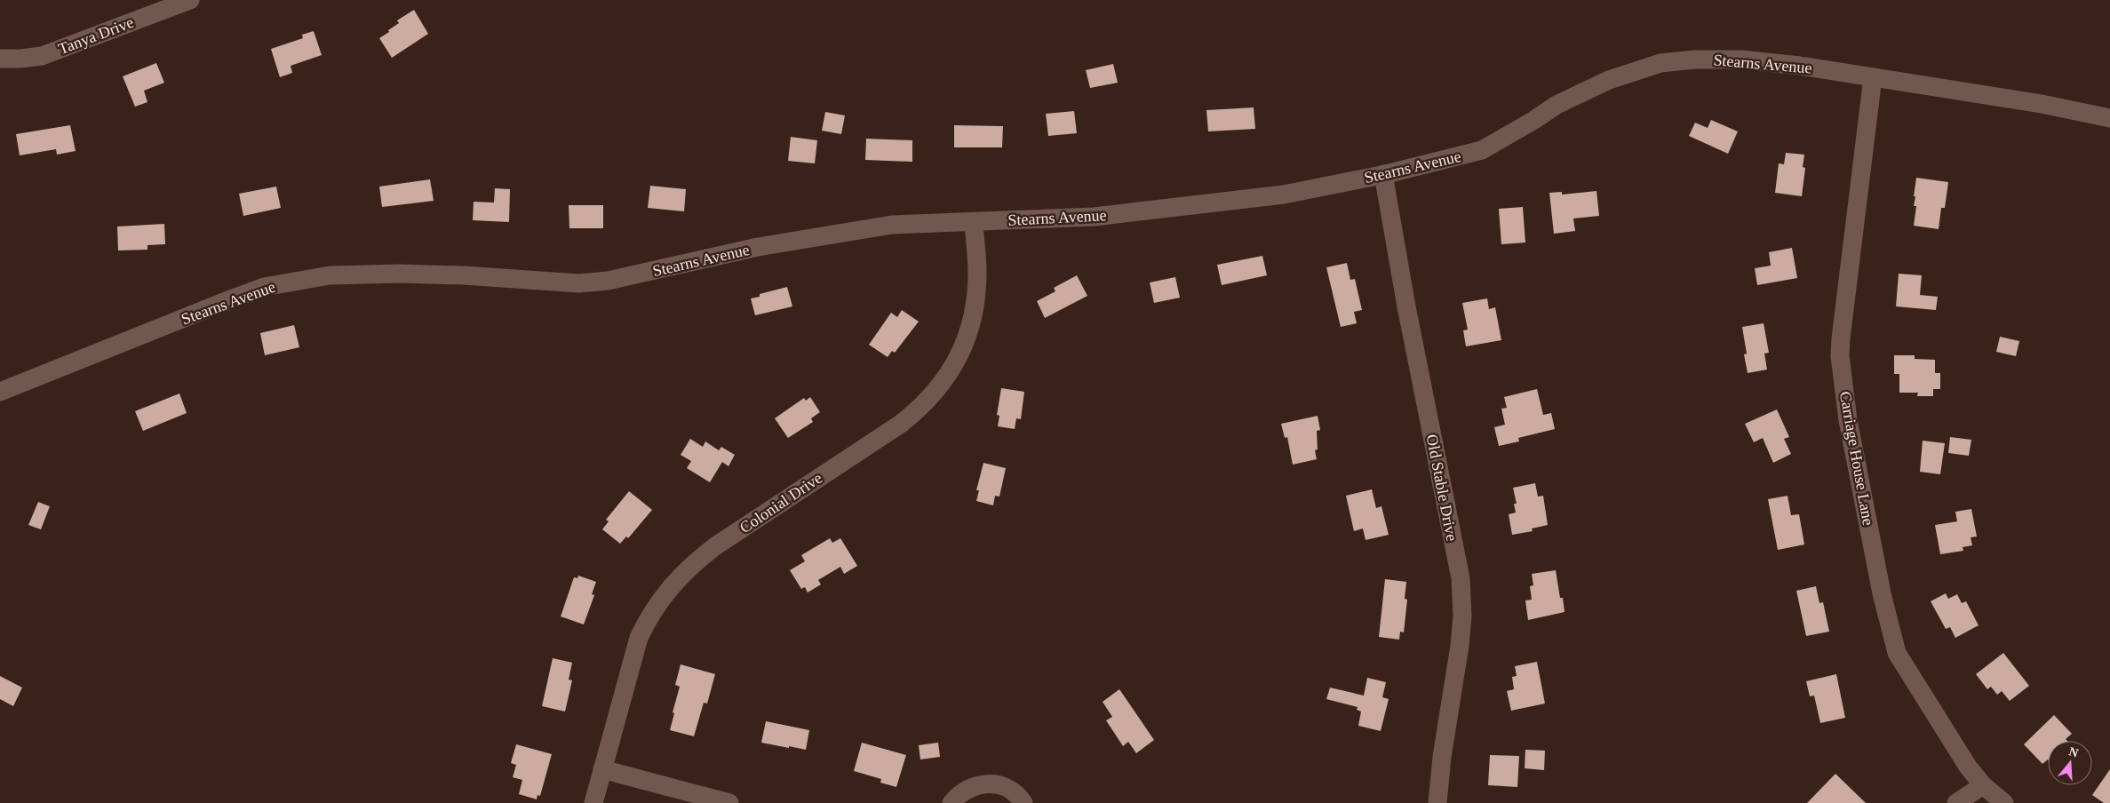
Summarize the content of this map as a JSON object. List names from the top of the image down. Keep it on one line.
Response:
{"streets":{"street":["Tanya Drive","Stearns Avenue","Carriage House Lane","Old Stable Drive","Colonial Drive"]},"crossings":[["Stearns Avenue","Carriage House Lane"],["Stearns Avenue","Old Stable Drive"],["Stearns Avenue","Colonial Drive"]],"north":"top"}
